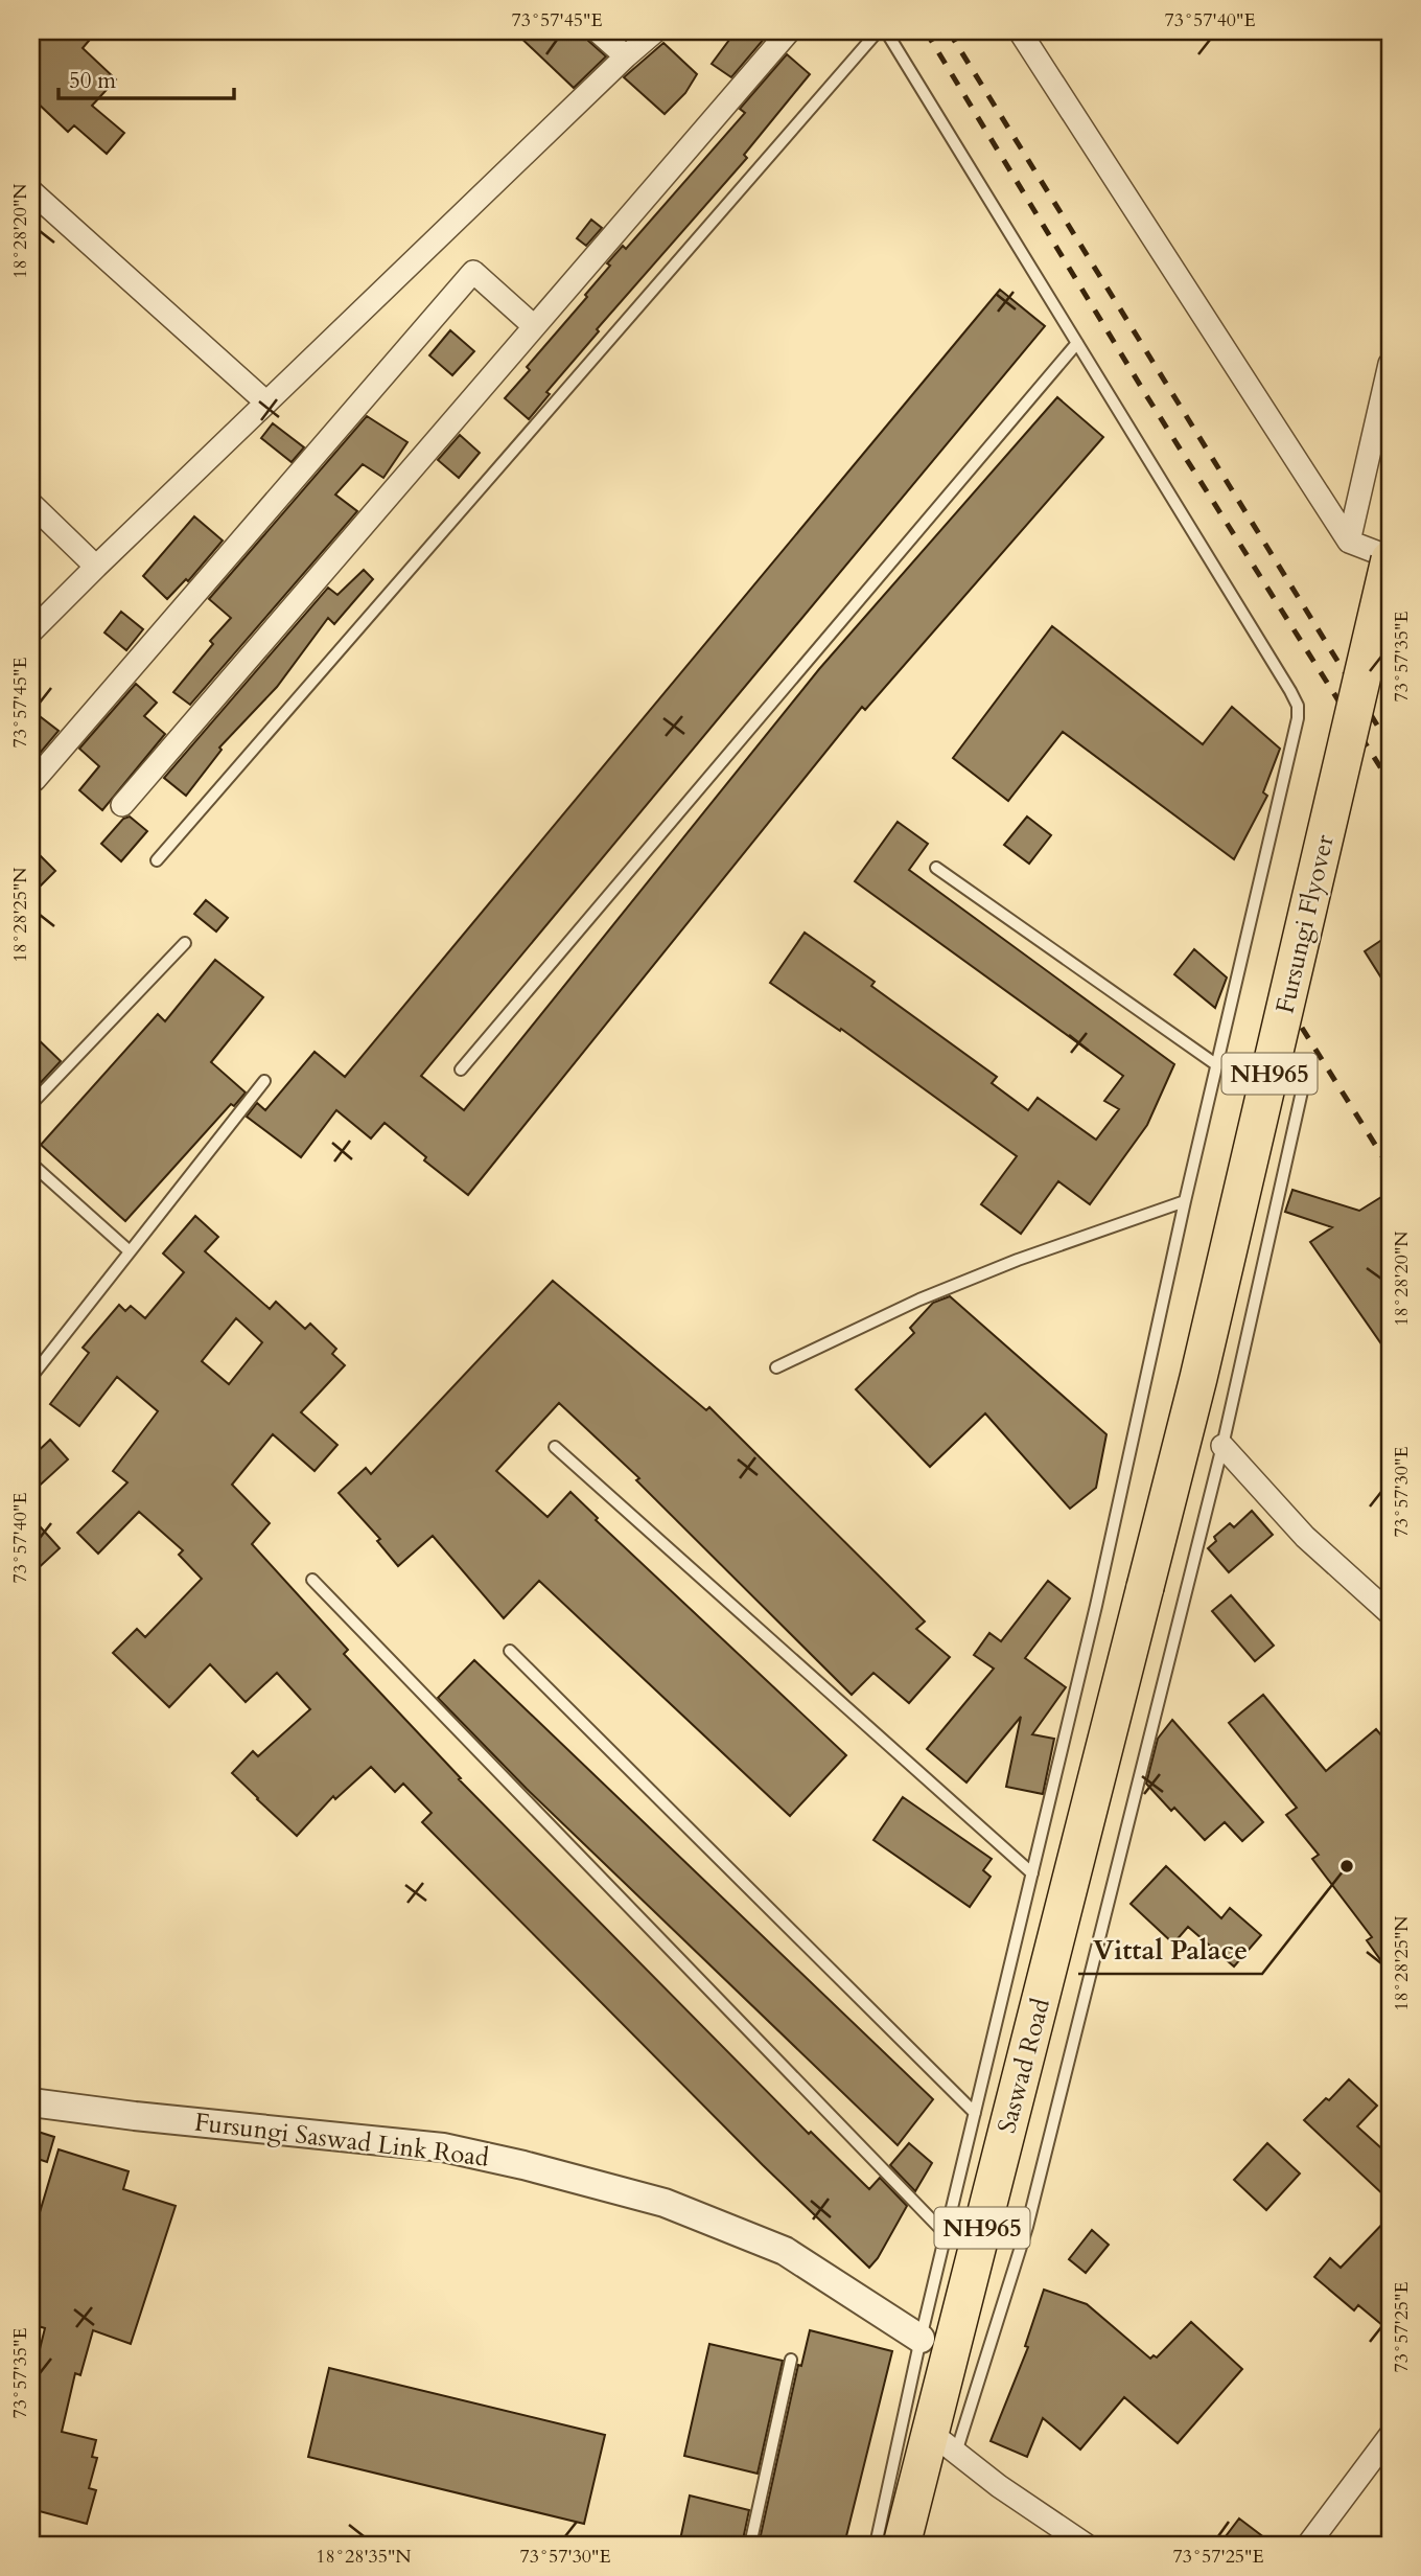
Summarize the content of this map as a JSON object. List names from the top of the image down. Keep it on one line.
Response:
{"streets":{"highway":["Fursungi Flyover","NH965","Saswad Road"],"street":["Fursungi Saswad Link Road"]},"crossings":[["Fursungi Flyover","Saswad Road"]],"places":["Vittal Palace"],"scale_bar":"50 m","coordinates":["73°57'45\"E","73°57'40\"E","18°28'20\"N","73°57'35\"E","18°28'25\"N","73°57'30\"E","73°57'25\"E","18°28'35\"N"]}
